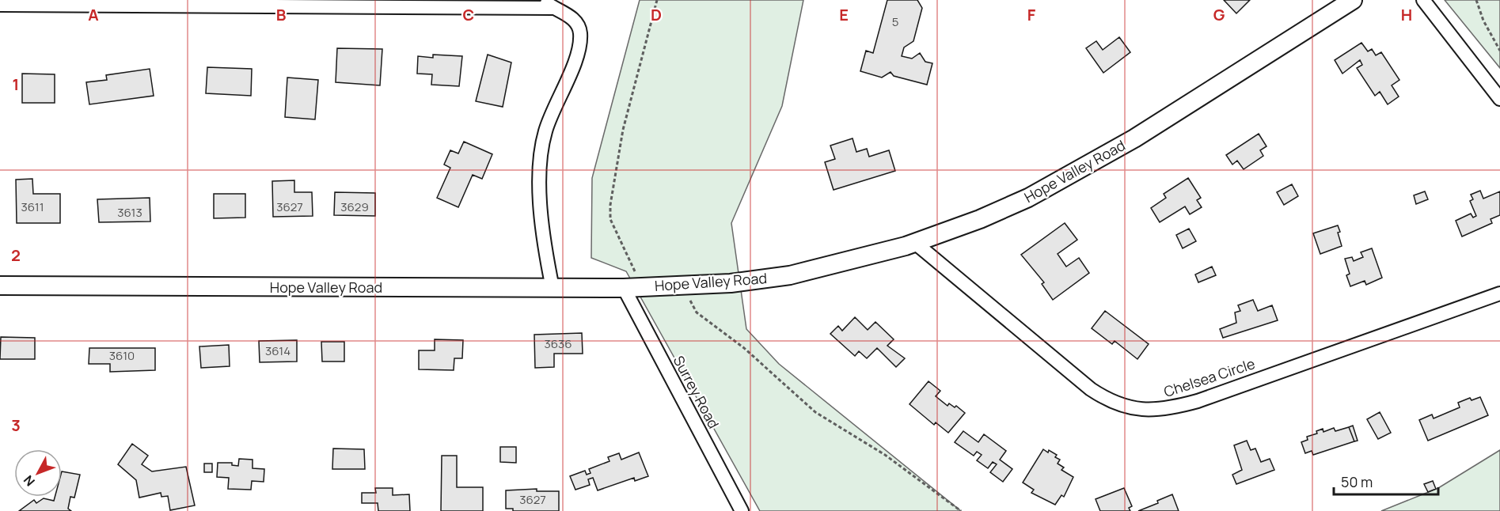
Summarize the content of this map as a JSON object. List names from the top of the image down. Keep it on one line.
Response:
{"streets":{"main road":["Hope Valley Road"],"street":["Chelsea Circle","Surrey Road"]},"crossings":[["Hope Valley Road","Chelsea Circle"],["Hope Valley Road","Surrey Road"]],"house_numbers":["5","3611","3627","3629","3613","3636","3614","3610","3627"],"scale_bar":"50 m","north":"bottom left","grid":{"columns":["A","B","C","D","E","F","G","H"],"rows":["1","2","3"]}}
